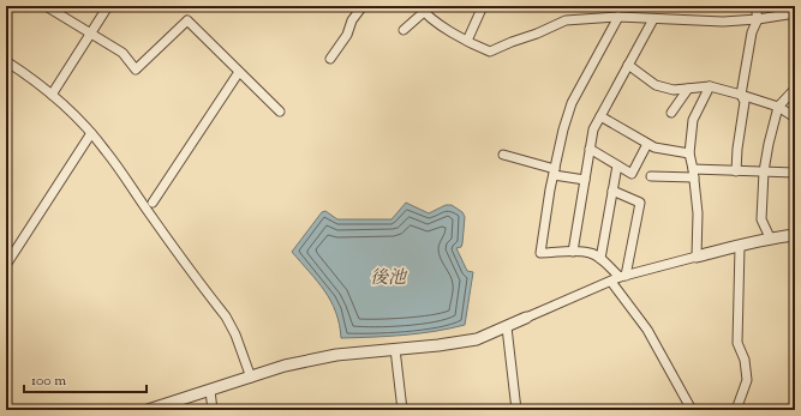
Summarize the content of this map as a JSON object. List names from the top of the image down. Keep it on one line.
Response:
{"water":["後池"],"scale_bar":"100 m"}
